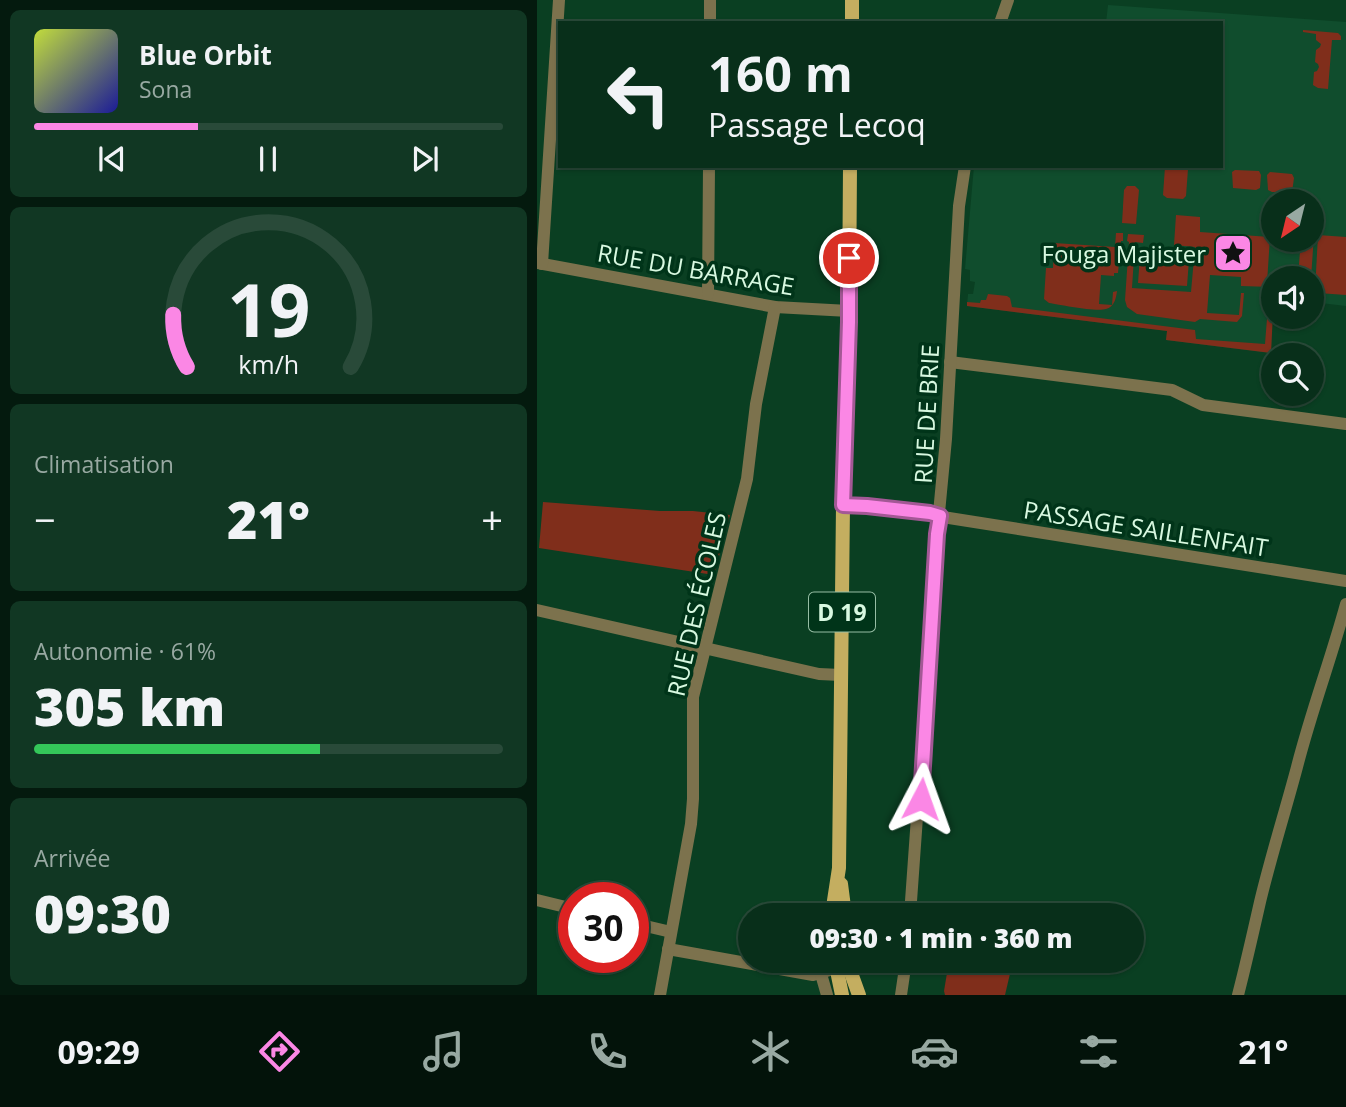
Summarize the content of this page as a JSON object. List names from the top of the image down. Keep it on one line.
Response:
{"streets":{"main road":["D 19"],"street":["RUE DU BARRAGE","RUE DE BRIE","PASSAGE SAILLENFAIT","RUE DES ÉCOLES"]},"crossings":[["RUE DU BARRAGE","RUE DES ÉCOLES"],["RUE DU BARRAGE","D 19"],["RUE DE BRIE","PASSAGE SAILLENFAIT"],["PASSAGE SAILLENFAIT","D 19"]],"places":{"place":["Fouga Majister"]},"north":"bottom left","page":{"turn":["160 m","Passage Lecoq"],"song":["Blue Orbit","Sona"],"tile":["Climatisation",["Autonomie · 61%","305 km"],["Arrivée","09:30"]],"heat":["−","21°","+"],"limit":"30","trip":"09:30 · 1 min · 360 m","tabs":["09:29","21°"],"gauge":["19","km/h"]}}
